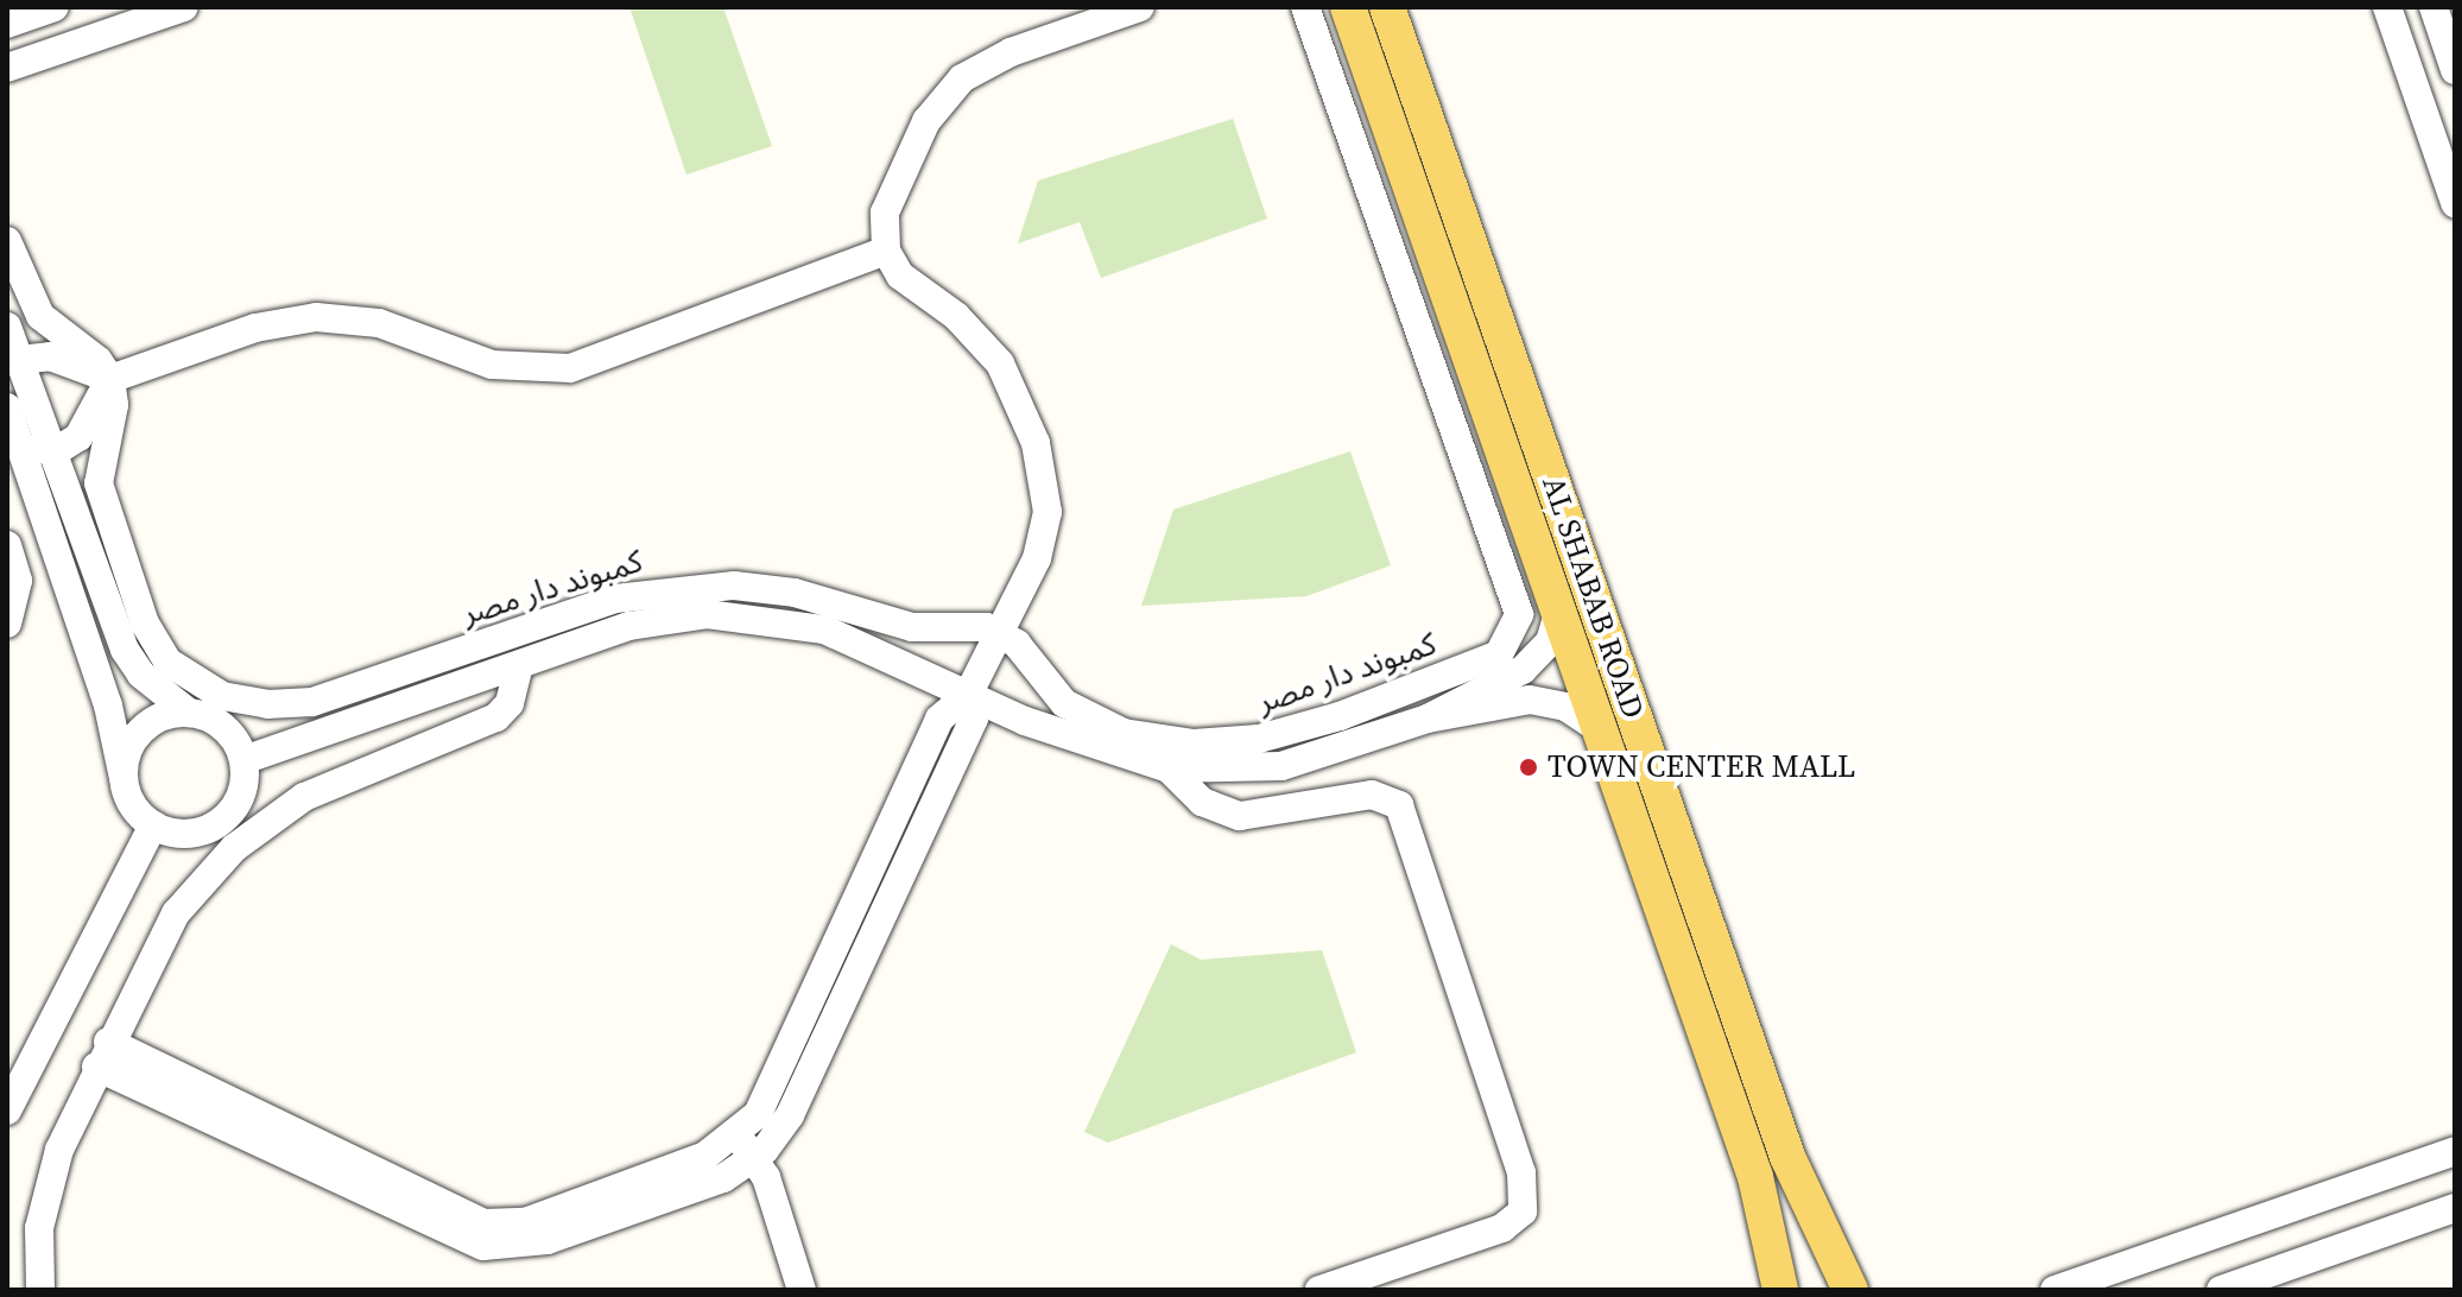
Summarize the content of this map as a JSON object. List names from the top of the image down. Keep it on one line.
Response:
{"streets":{"main road":["AL SHABAB ROAD"],"street":["كمبوند دار مصر"]},"places":["TOWN CENTER MALL"]}
